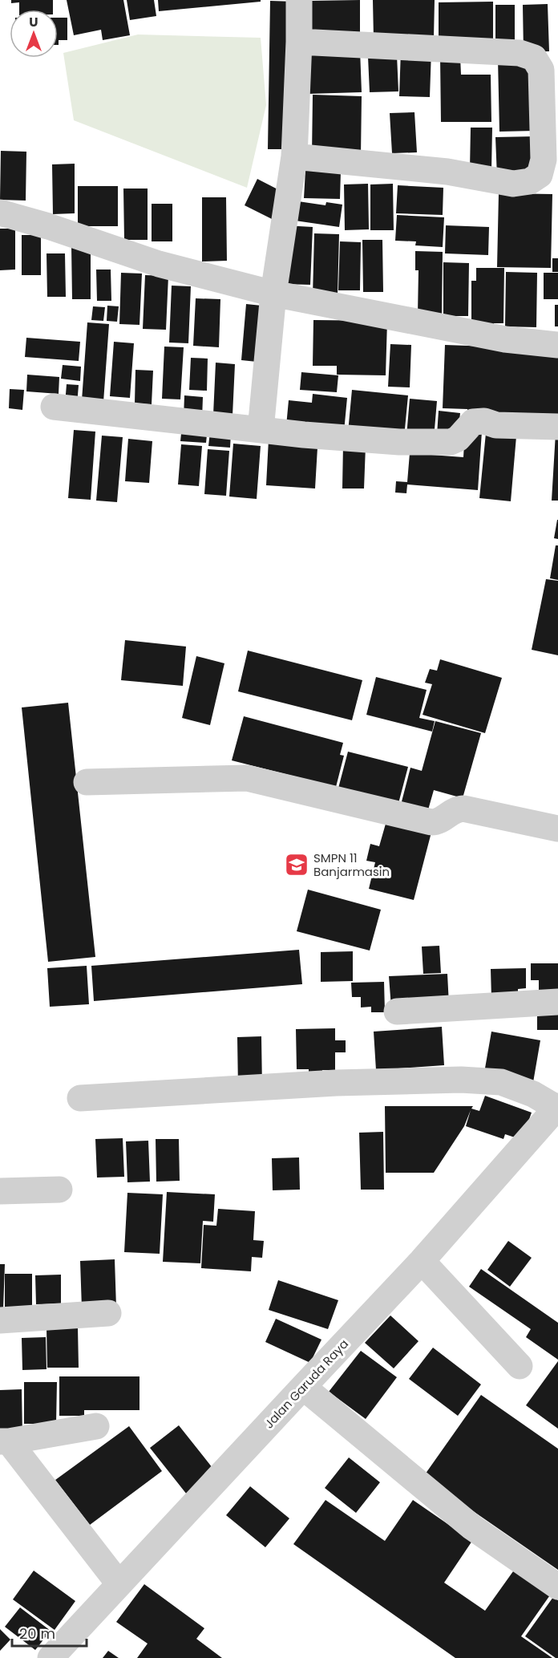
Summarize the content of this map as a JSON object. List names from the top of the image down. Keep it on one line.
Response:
{"streets":{"street":["Jalan Garuda Raya"]},"places":{"school or university":["SMPN 11 Banjarmasin"]},"scale_bar":"20 m","north":"top"}
